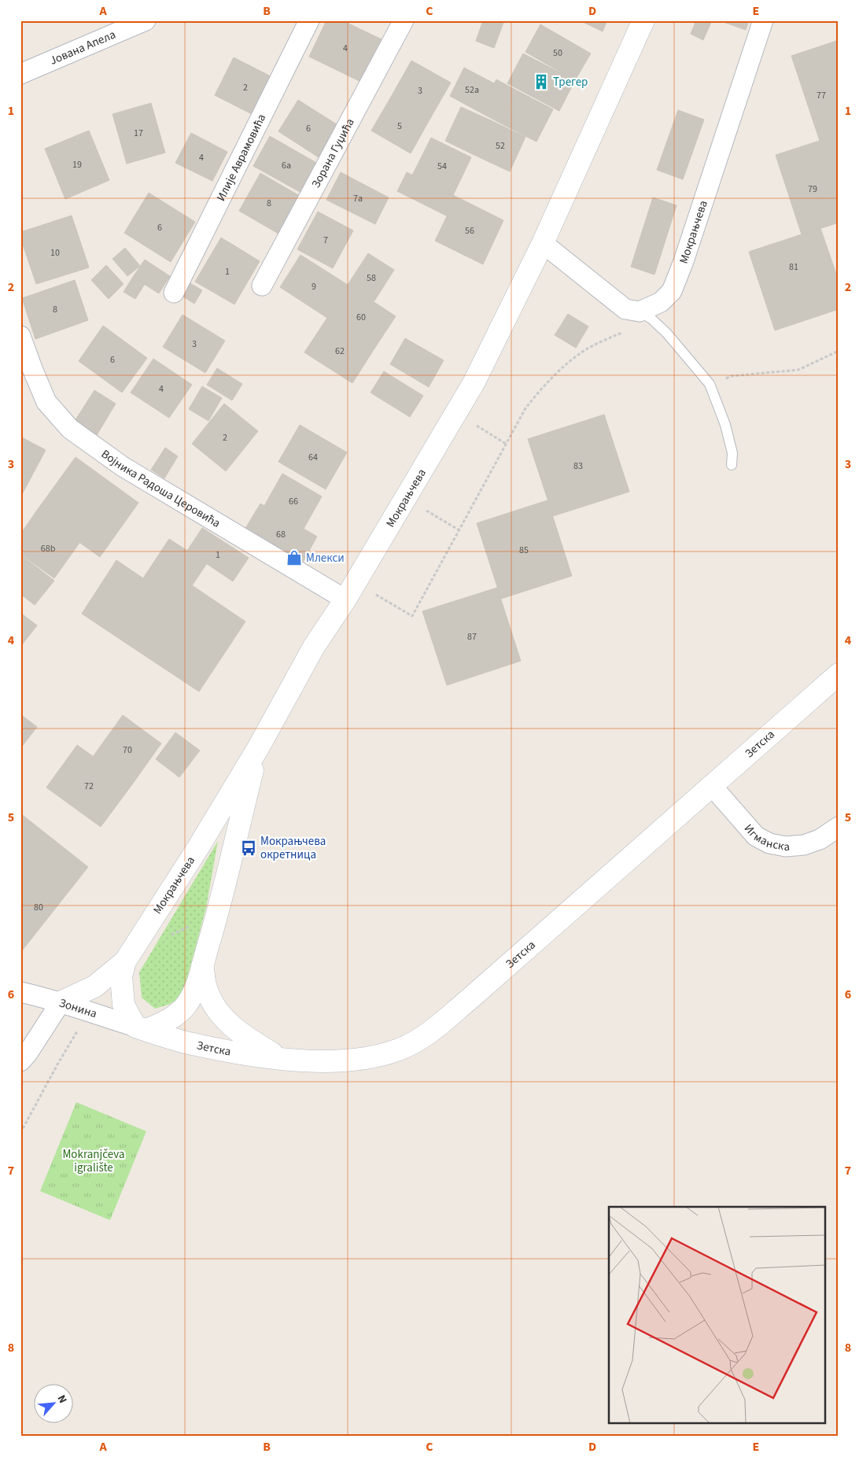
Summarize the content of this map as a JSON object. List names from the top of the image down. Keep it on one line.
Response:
{"streets":{"street":["Јована Апела","Зорана Гуџића","Илије Аврамовића","Мокрањчева","Војника Радоша Церовића","Зетска","Игманска","Зонина"]},"crossings":[["Мокрањчева","Војника Радоша Церовића"],["Мокрањчева","Зетска"],["Мокрањчева","Зонина"],["Зетска","Игманска"],["Зетска","Зонина"]],"parks":["Mokranjčeva igralište"],"places":{"building":["Трегер"],"shop":["Млекси"],"bus stop":["Мокрањчева окретница"]},"house_numbers":["4","50","2","52a","3","77","5","6","17","52","4","19","6a","54","79","7a","8","6","56","7","10","81","1","58","9","8","60","3","62","6","4","2","64","83","66","68","68b","85","1","87","70","72","80"],"north":"top right","grid":{"columns":["A","B","C","D","E"],"rows":["1","2","3","4","5","6","7","8"]}}
